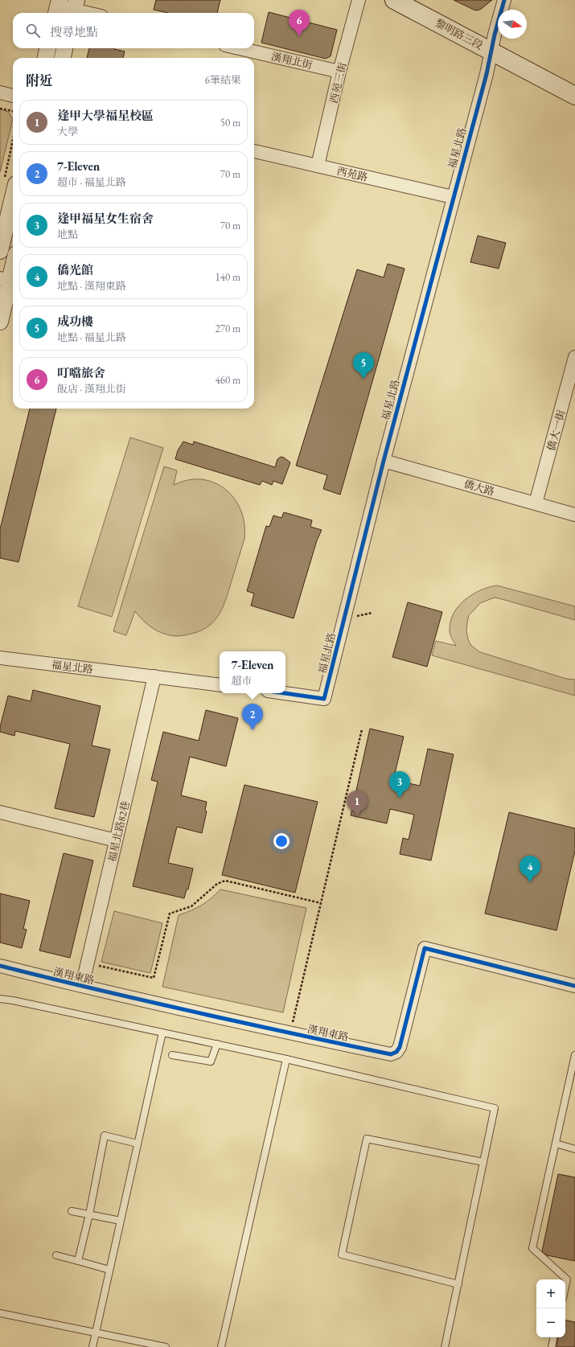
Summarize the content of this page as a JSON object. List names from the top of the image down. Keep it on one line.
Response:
{"streets":{"main road":["黎明路三段"],"street":["漢翔北街","西苑三街","福星北路","西苑路","僑大一街","僑大路","福星北路82巷","漢翔東路"]},"crossings":[["黎明路三段","福星北路"],["漢翔北街","西苑三街"],["西苑三街","西苑路"],["福星北路","西苑路"],["福星北路","僑大路"],["福星北路","福星北路82巷"],["僑大一街","僑大路"],["福星北路82巷","漢翔東路"]],"north":"right","page":{"pins":["6","5","2","3","1","4"],"search":"搜尋地點","heading":["附近","6筆結果"],"list":[{"mark":"1","name":"逢甲大學福星校區","note":"大學","value":"50 m"},{"mark":"2","name":"7-Eleven","note":"超市 · 福星北路","value":"70 m"},{"mark":"3","name":"逢甲福星女生宿舍","note":"地點","value":"70 m"},{"mark":"4","name":"僑光館","note":"地點 · 漢翔東路","value":"140 m"},{"mark":"5","name":"成功樓","note":"地點 · 福星北路","value":"270 m"},{"mark":"6","name":"叮噹旅舍","note":"飯店 · 漢翔北街","value":"460 m"}],"popup":["7-Eleven","超市"],"map_buttons":["+","−"]}}
